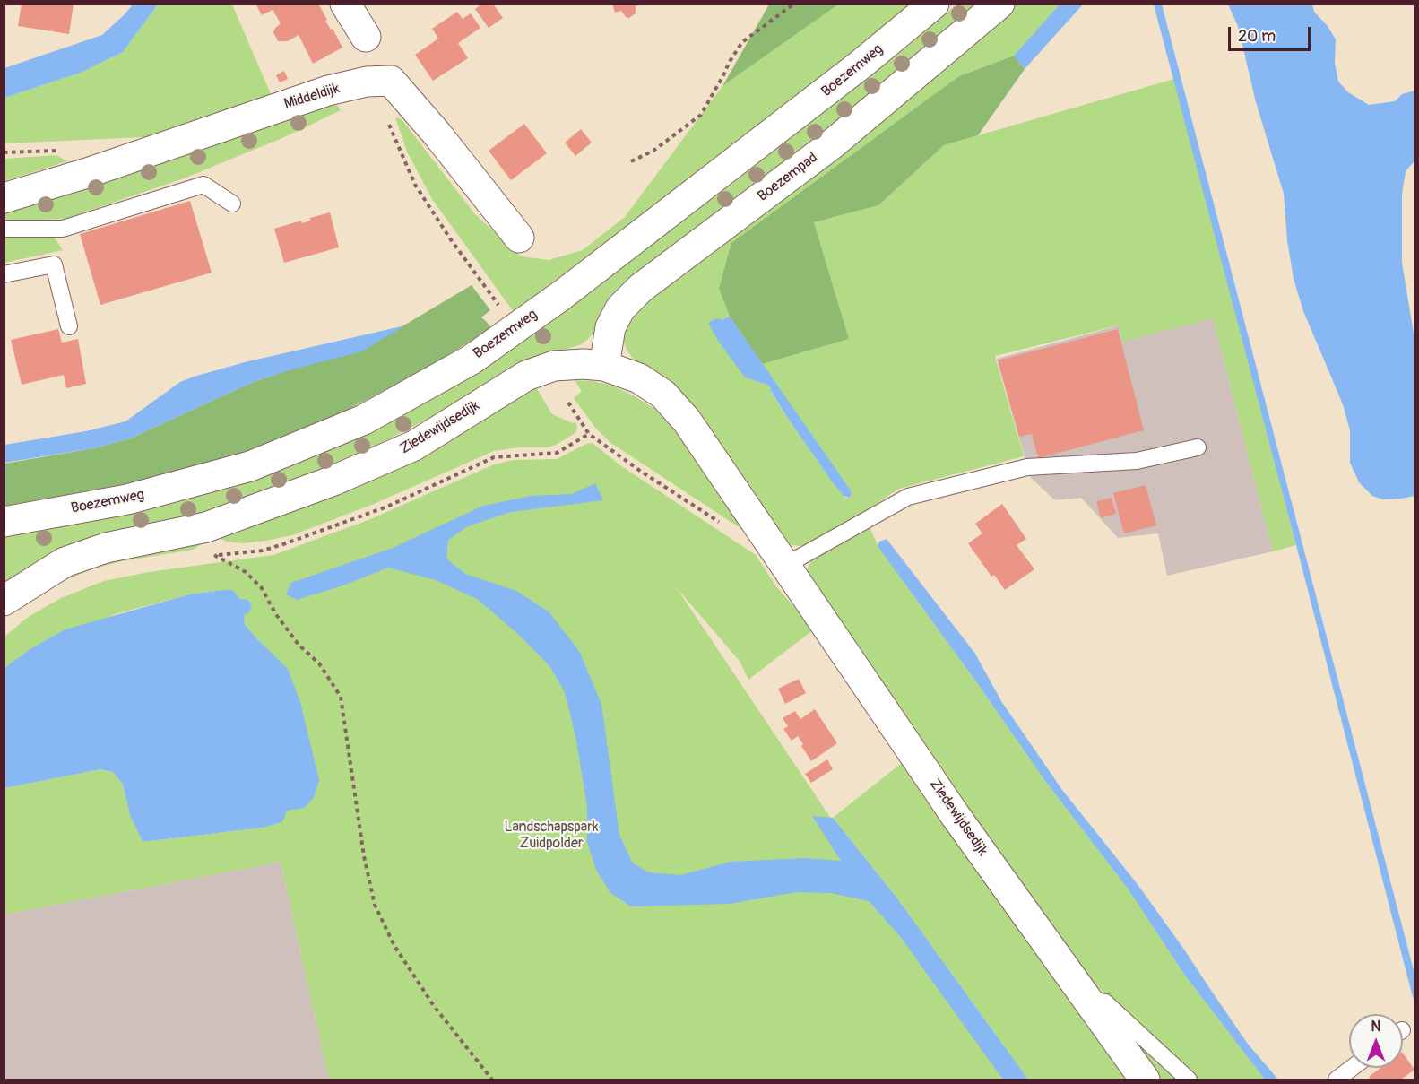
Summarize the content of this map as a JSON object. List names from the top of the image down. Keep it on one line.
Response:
{"streets":{"street":["Boezemweg","Middeldijk","Boezempad","Ziedewijdsedijk"]},"crossings":[["Boezempad","Ziedewijdsedijk"]],"parks":["Landschapspark Zuidpolder"],"scale_bar":"20 m","north":"top"}
